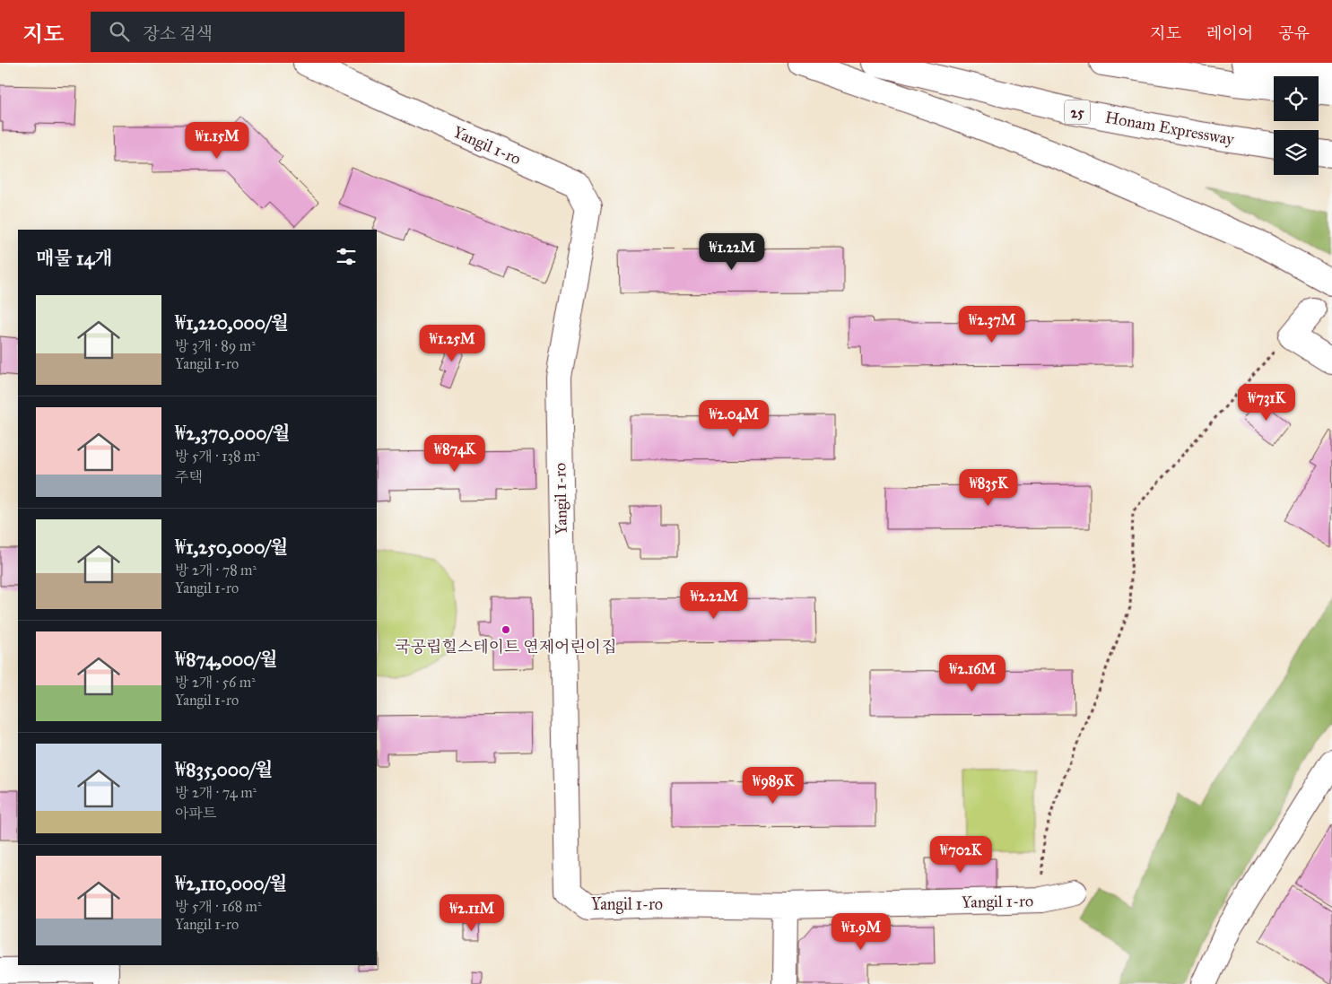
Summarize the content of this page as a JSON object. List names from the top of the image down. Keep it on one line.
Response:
{"streets":{"main road":["25","Honam Expressway","Yangil 1-ro"]},"places":["국공립힐스테이트 연제어린이집"],"page":{"header":"지도","search":"장소 검색","nav":["지도","레이어","공유"],"price":["₩1.15M","₩1.22M","₩2.37M","₩1.25M","₩731K","₩2.04M","₩874K","₩835K","₩2.22M","₩2.16M","₩989K","₩702K","₩2.11M","₩1.9M"],"heading":"매물 14개","list":[{"name":"₩1,220,000/월","note":"방 3개 · 89 m² · Yangil 1-ro"},{"name":"₩2,370,000/월","note":"방 5개 · 138 m² · 주택"},{"name":"₩1,250,000/월","note":"방 2개 · 78 m² · Yangil 1-ro"},{"name":"₩874,000/월","note":"방 2개 · 56 m² · Yangil 1-ro"},{"name":"₩835,000/월","note":"방 2개 · 74 m² · 아파트"},{"name":"₩2,110,000/월","note":"방 5개 · 168 m² · Yangil 1-ro"}]}}
